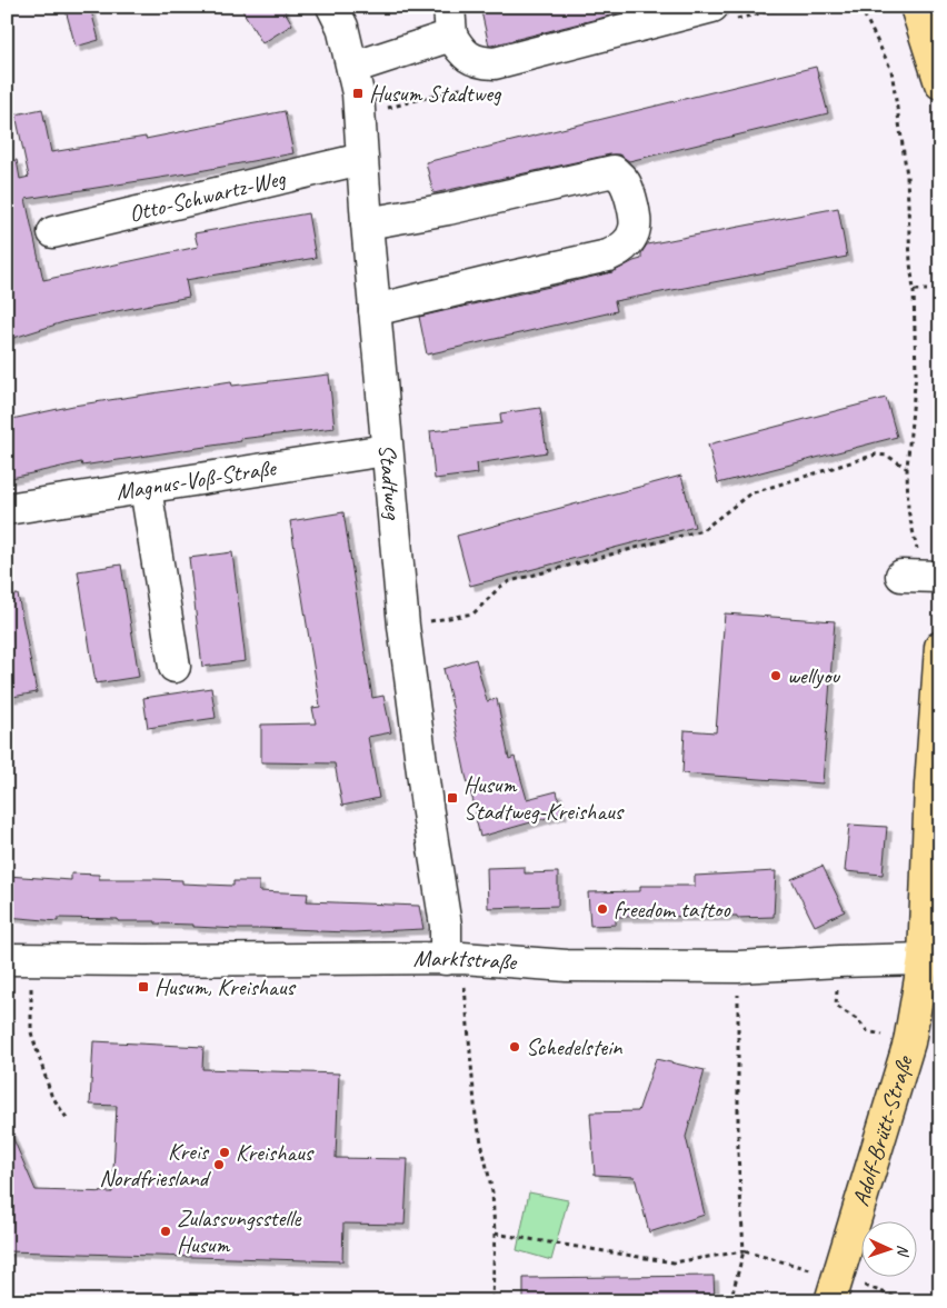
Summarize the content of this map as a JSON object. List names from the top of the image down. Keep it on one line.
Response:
{"streets":{"main road":["Adolf-Brütt-Straße"],"street":["Otto-Schwartz-Weg","Magnus-Voß-Straße","Stadtweg","Marktstraße"]},"crossings":[["Otto-Schwartz-Weg","Stadtweg"],["Magnus-Voß-Straße","Stadtweg"],["Stadtweg","Marktstraße"],["Marktstraße","Adolf-Brütt-Straße"]],"places":{"transit":["Husum Stadtweg","Husum Stadtweg-Kreishaus","Husum, Kreishaus"],"other":["wellyou","freedom tattoo","Schedelstein","Kreishaus","Kreis Nordfriesland","Zulassungsstelle Husum"]},"north":"right"}
